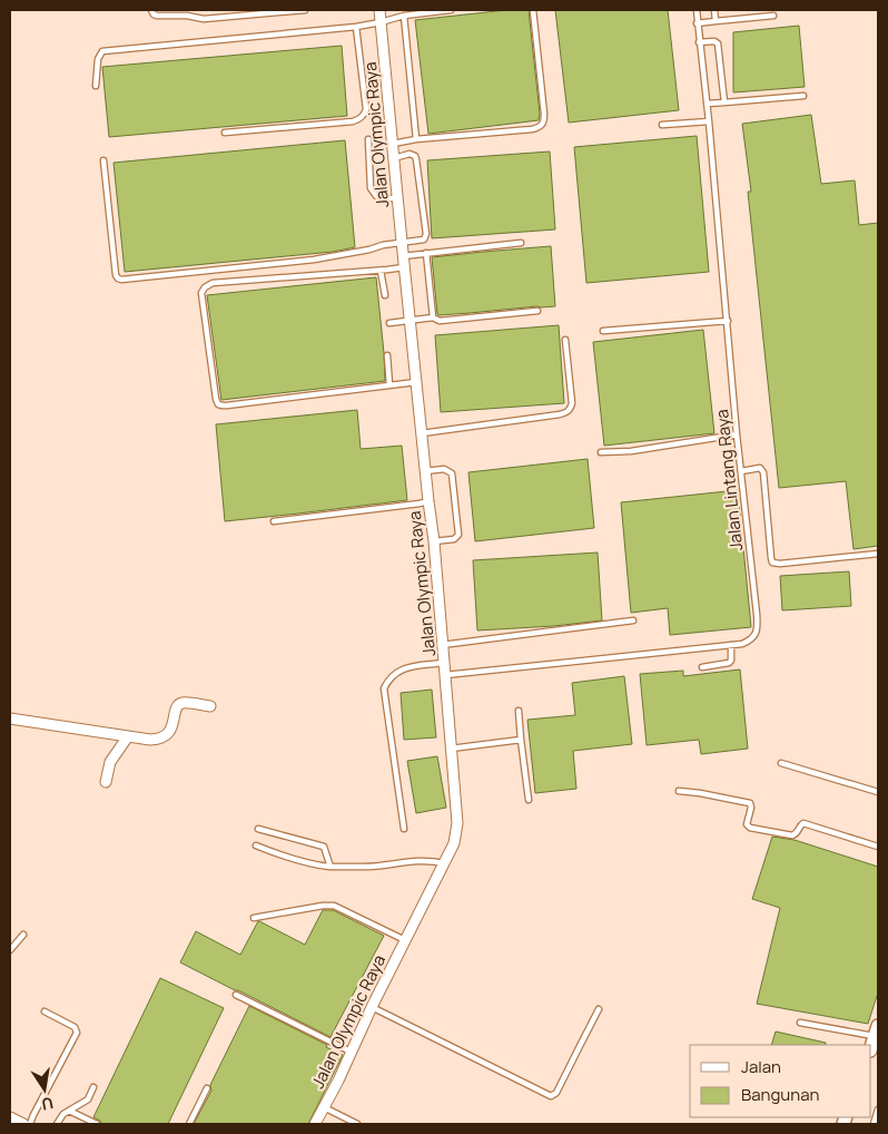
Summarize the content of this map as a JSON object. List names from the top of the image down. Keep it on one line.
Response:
{"streets":{"street":["Jalan Olympic Raya"],"lane":["Jalan Lintang Raya"]},"crossings":[["Jalan Olympic Raya","Jalan Lintang Raya"]],"legend":["Jalan","Bangunan"],"north":"bottom"}
